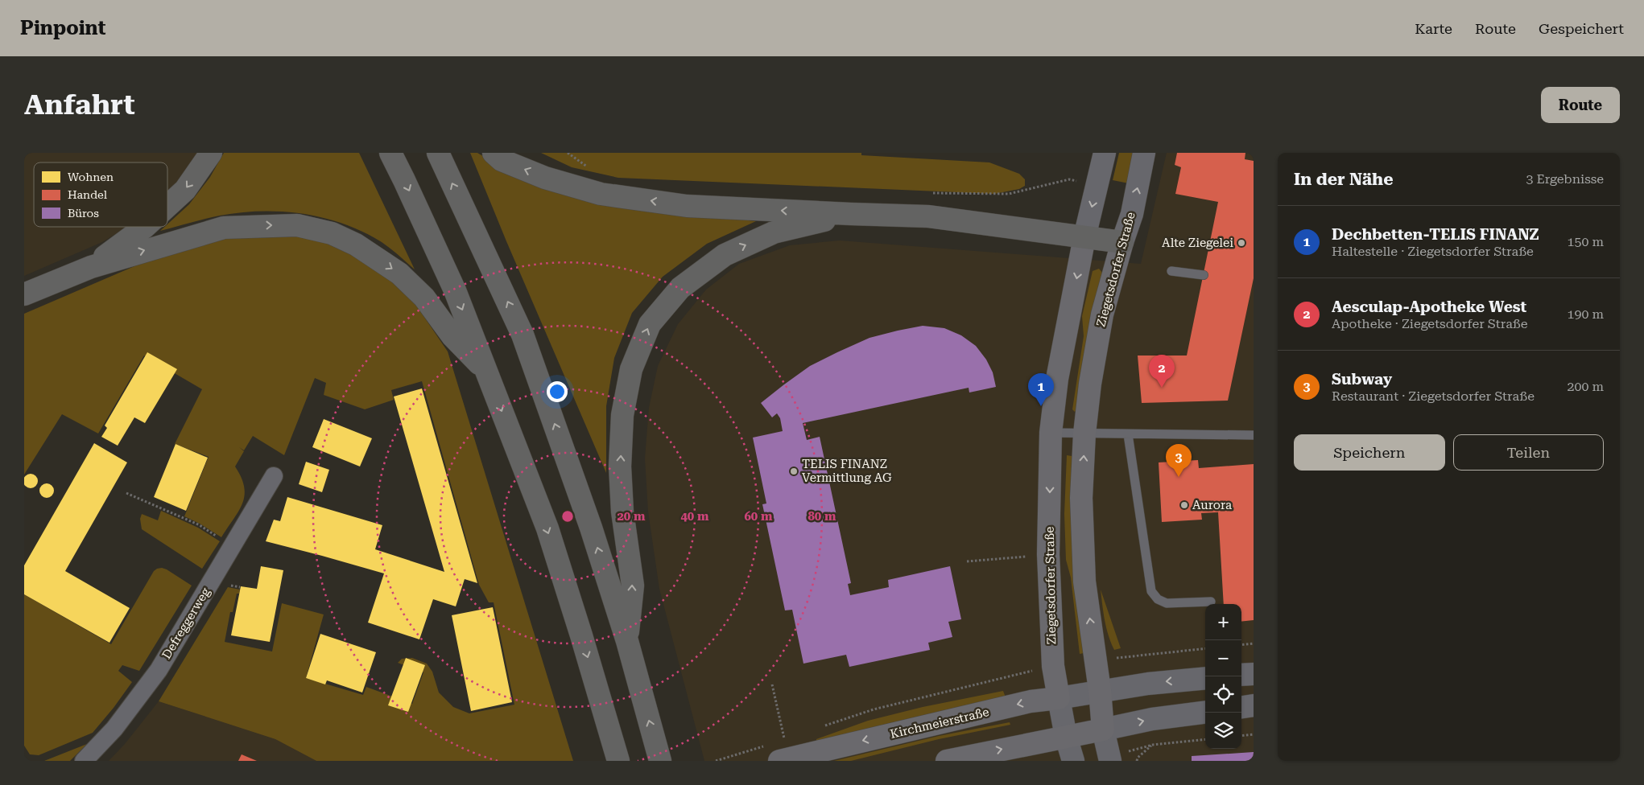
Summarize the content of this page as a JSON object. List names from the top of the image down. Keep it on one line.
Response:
{"streets":{"main road":["Ziegetsdorfer Straße","Kirchmeierstraße"],"street":["Defreggerweg"]},"crossings":[["Ziegetsdorfer Straße","Kirchmeierstraße"]],"one_way":["Kirchmeierstraße"],"places":["Alte Ziegelei","TELIS FINANZ Vermittlung AG","Aurora"],"legend":["Wohnen","Handel","Büros"],"page":{"header":"Pinpoint","nav":["Karte","Route","Gespeichert"],"buttons":["Route",["Speichern","Teilen"]],"title":"Anfahrt","heading":["In der Nähe","3 Ergebnisse"],"list":[{"mark":"1","name":"Dechbetten-TELIS FINANZ","note":"Haltestelle · Ziegetsdorfer Straße","value":"150 m"},{"mark":"2","name":"Aesculap-Apotheke West","note":"Apotheke · Ziegetsdorfer Straße","value":"190 m"},{"mark":"3","name":"Subway","note":"Restaurant · Ziegetsdorfer Straße","value":"200 m"}],"pins":["2","1","3"],"map_buttons":["+","−"]},"rings":["20 m","40 m","60 m","80 m"]}
